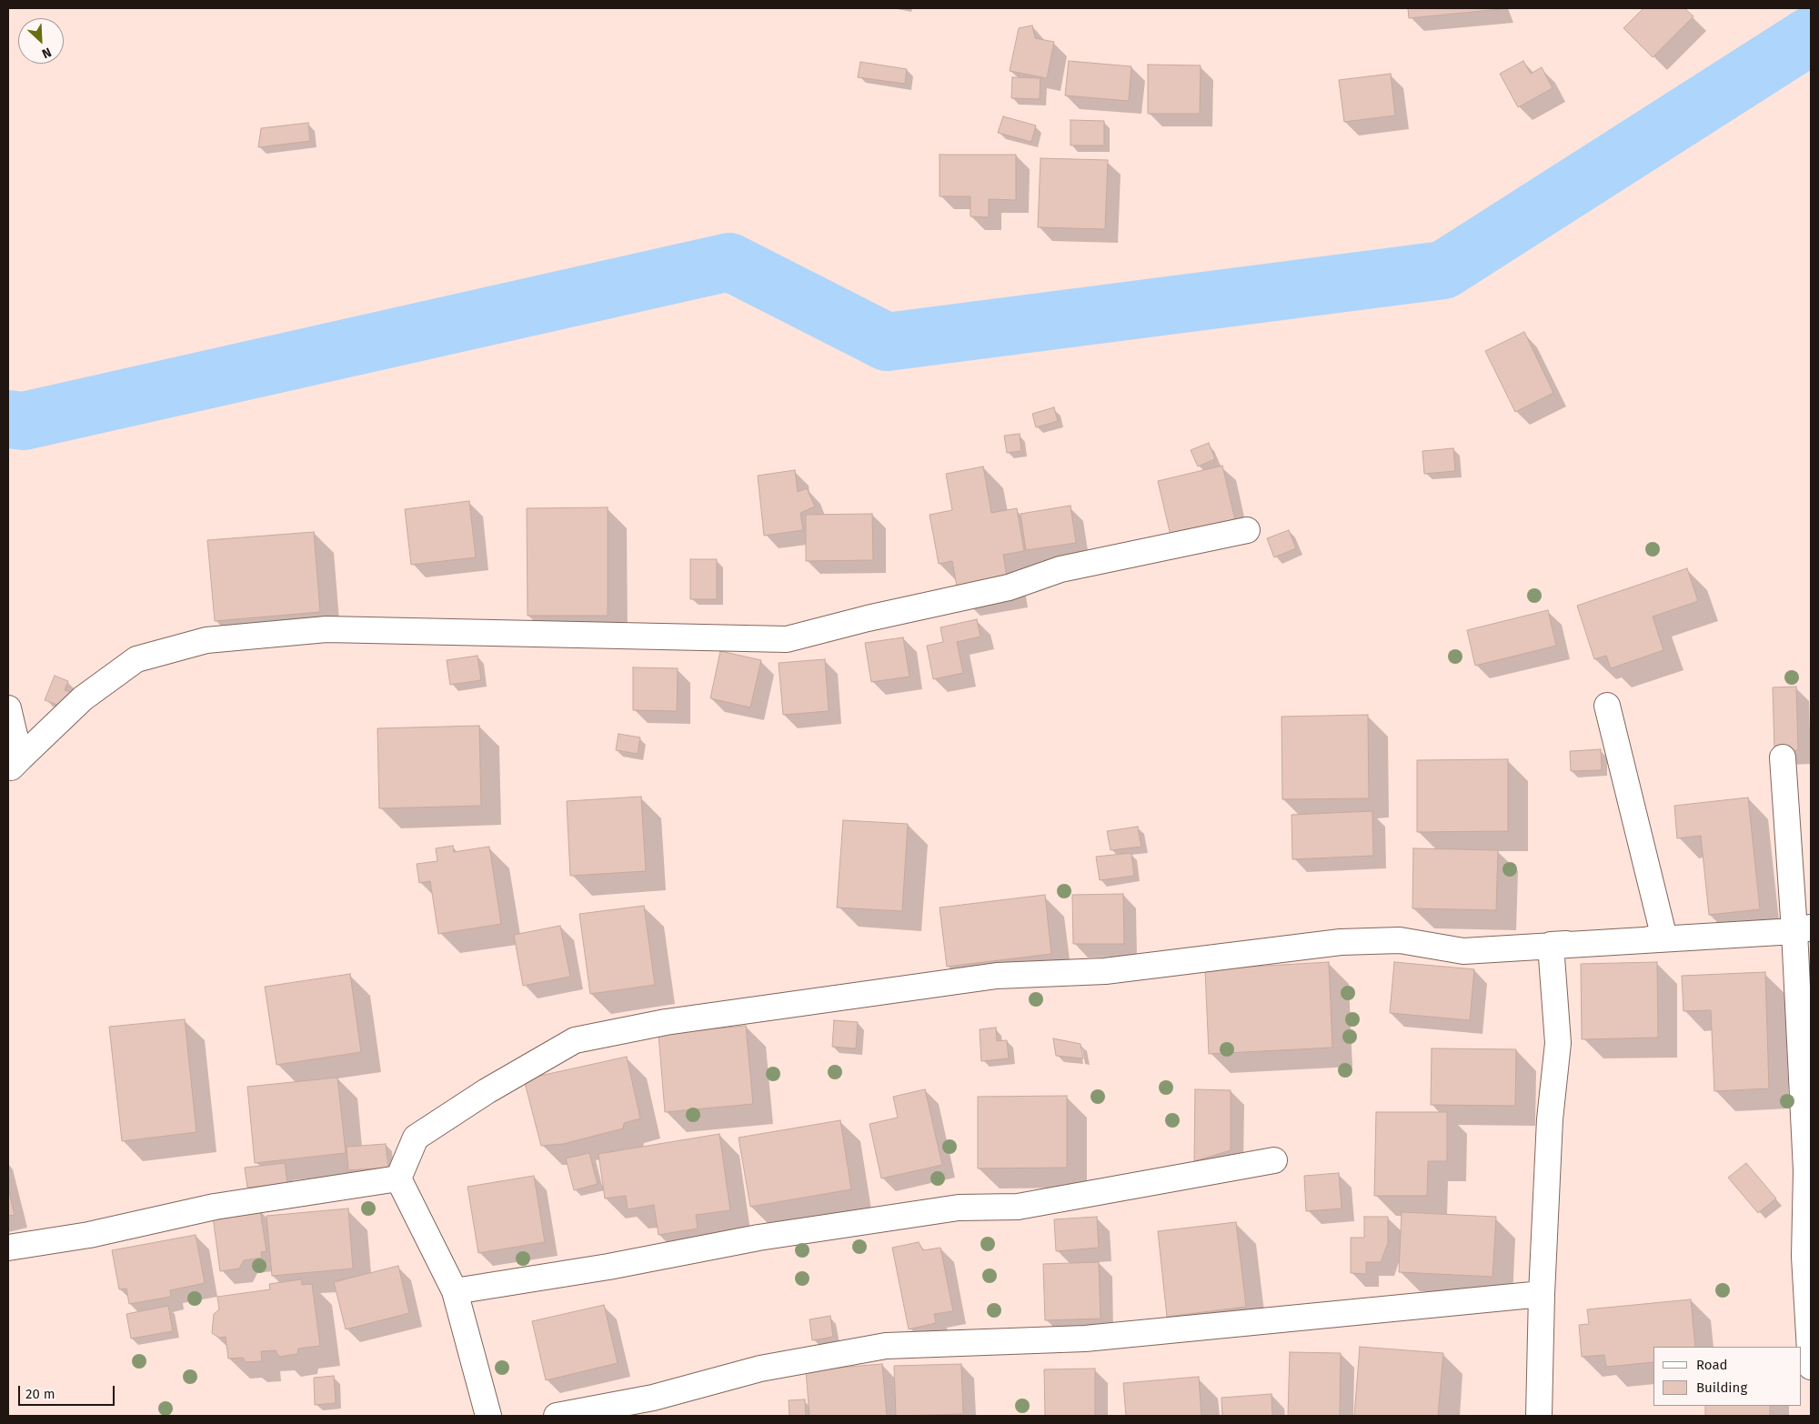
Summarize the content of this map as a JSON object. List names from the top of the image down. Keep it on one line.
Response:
{"legend":["Road","Building"],"scale_bar":"20 m","north":"bottom right"}
